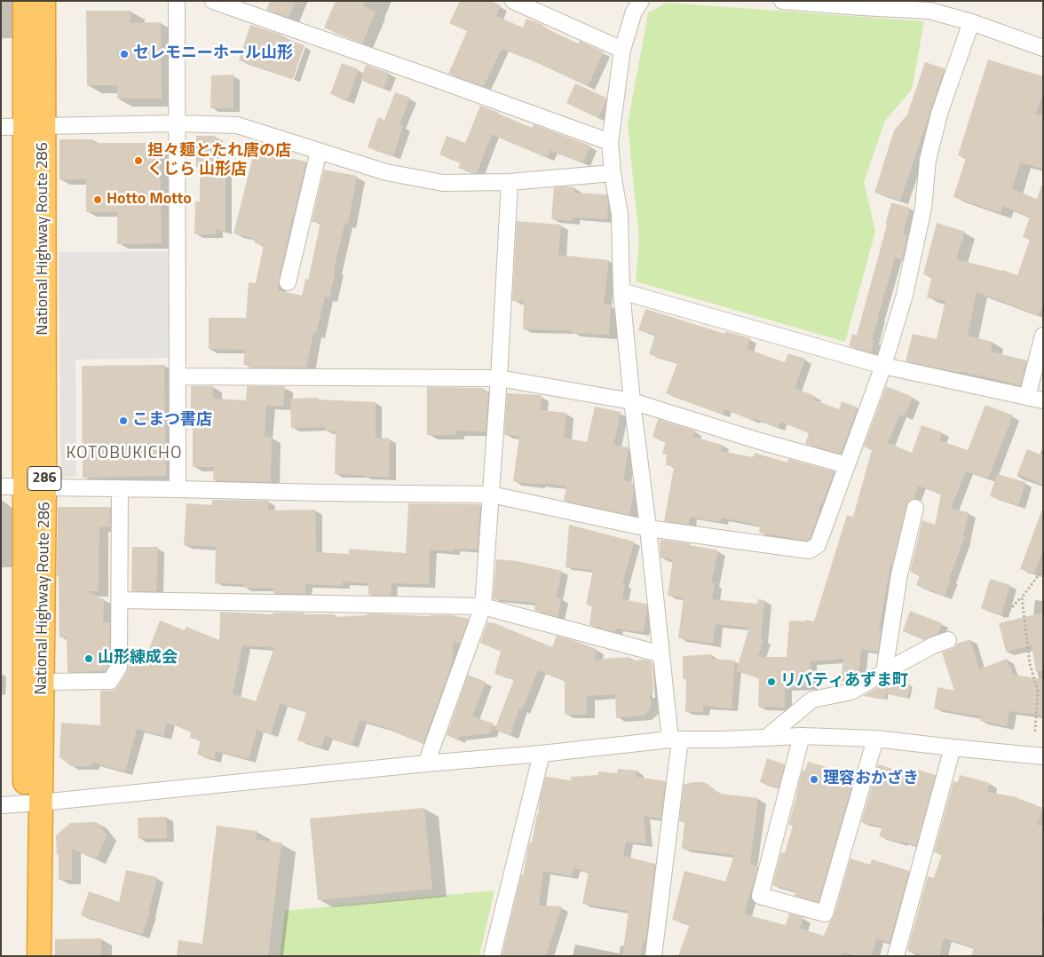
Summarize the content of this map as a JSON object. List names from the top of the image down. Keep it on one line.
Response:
{"streets":{"highway":["National Highway Route 286","286"]},"districts":["KOTOBUKICHO"],"places":["セレモニーホール山形","担々麺とたれ唐の店 くじら 山形店","Hotto Motto","こまつ書店","山形練成会","リバティあずま町","理容おかざき"]}
